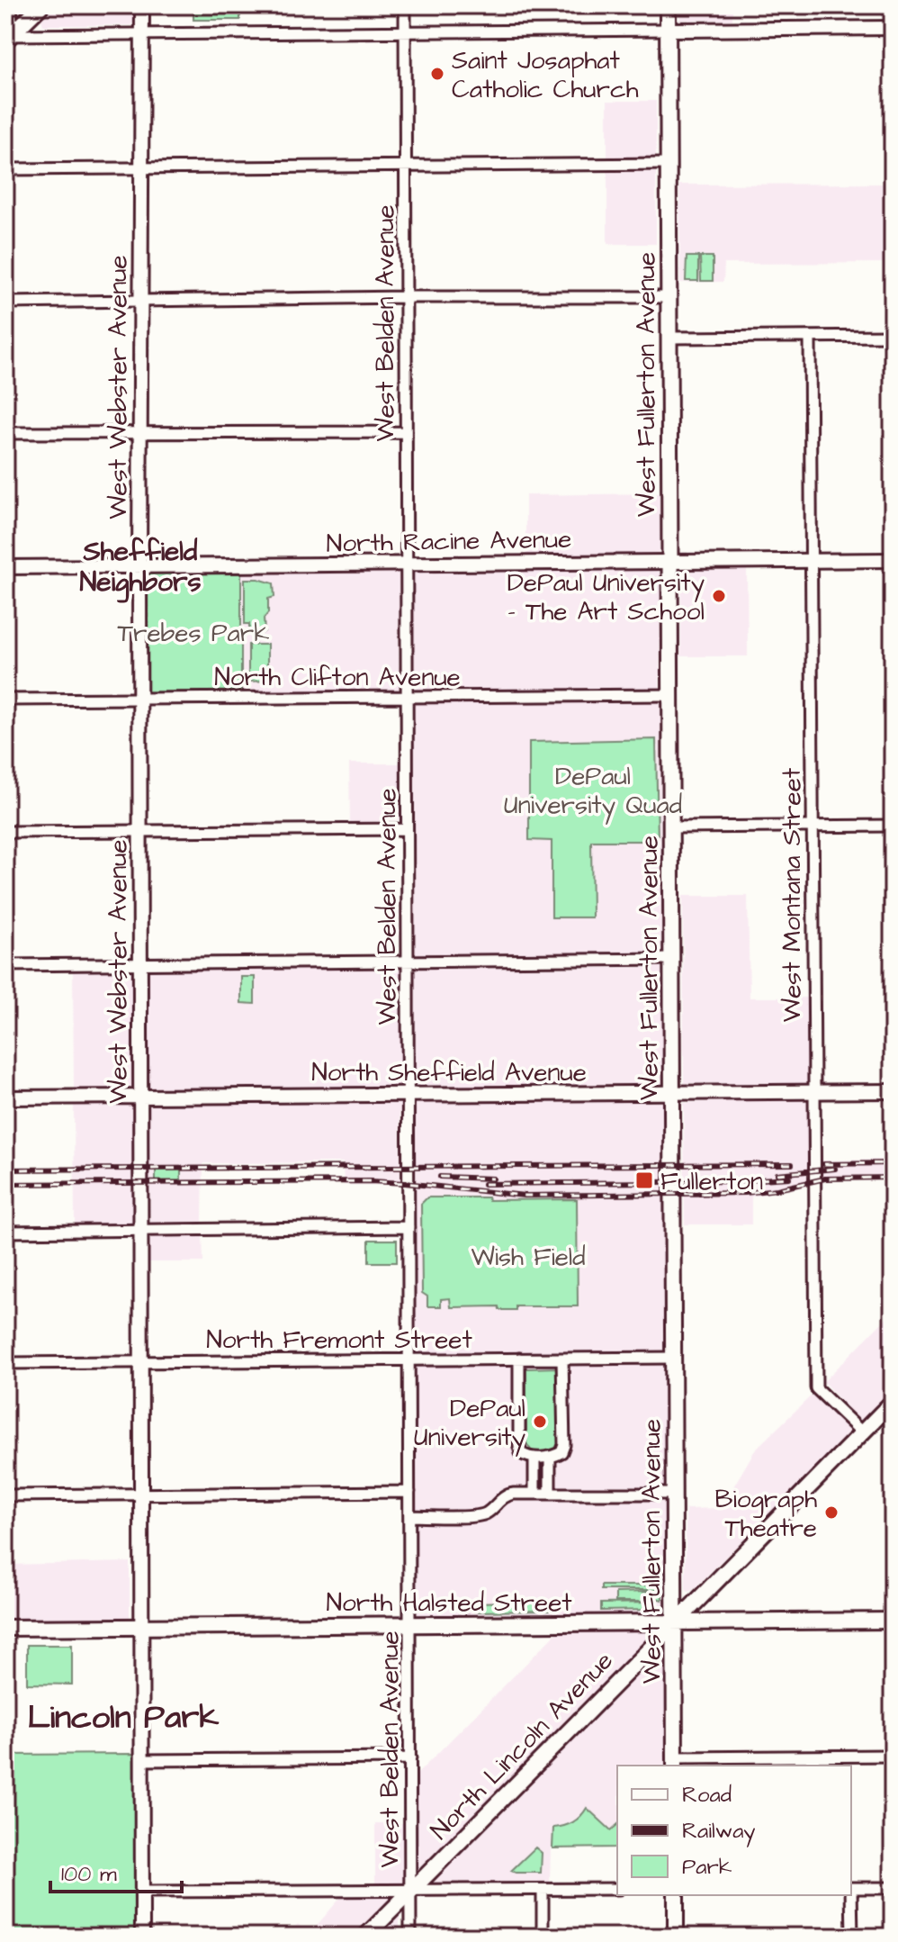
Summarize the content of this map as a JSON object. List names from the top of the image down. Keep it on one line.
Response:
{"streets":{"main road":["West Fullerton Avenue","North Halsted Street","North Lincoln Avenue"],"street":["West Belden Avenue","West Webster Avenue","North Racine Avenue","North Clifton Avenue","West Montana Street","North Sheffield Avenue","North Fremont Street"]},"crossings":[["West Belden Avenue","North Racine Avenue"],["West Belden Avenue","North Clifton Avenue"],["West Belden Avenue","North Sheffield Avenue"],["West Belden Avenue","North Fremont Street"],["West Belden Avenue","North Halsted Street"],["West Belden Avenue","North Lincoln Avenue"],["West Fullerton Avenue","North Racine Avenue"],["West Fullerton Avenue","North Clifton Avenue"],["West Fullerton Avenue","North Sheffield Avenue"],["West Fullerton Avenue","North Fremont Street"],["West Fullerton Avenue","North Halsted Street"],["West Fullerton Avenue","North Lincoln Avenue"],["West Webster Avenue","North Racine Avenue"],["West Webster Avenue","North Clifton Avenue"],["West Webster Avenue","North Sheffield Avenue"],["West Webster Avenue","North Fremont Street"],["West Webster Avenue","North Halsted Street"],["North Racine Avenue","West Montana Street"],["West Montana Street","North Sheffield Avenue"],["West Montana Street","North Lincoln Avenue"],["North Halsted Street","North Lincoln Avenue"]],"districts":["Sheffield Neighbors","Lincoln Park"],"parks":["Trebes Park","DePaul University Quad","Wish Field"],"places":{"other":["Saint Josaphat Catholic Church","DePaul University - The Art School","DePaul University","Biograph Theatre"],"transit":["Fullerton"]},"legend":["Road","Railway","Park"],"scale_bar":"100 m"}
